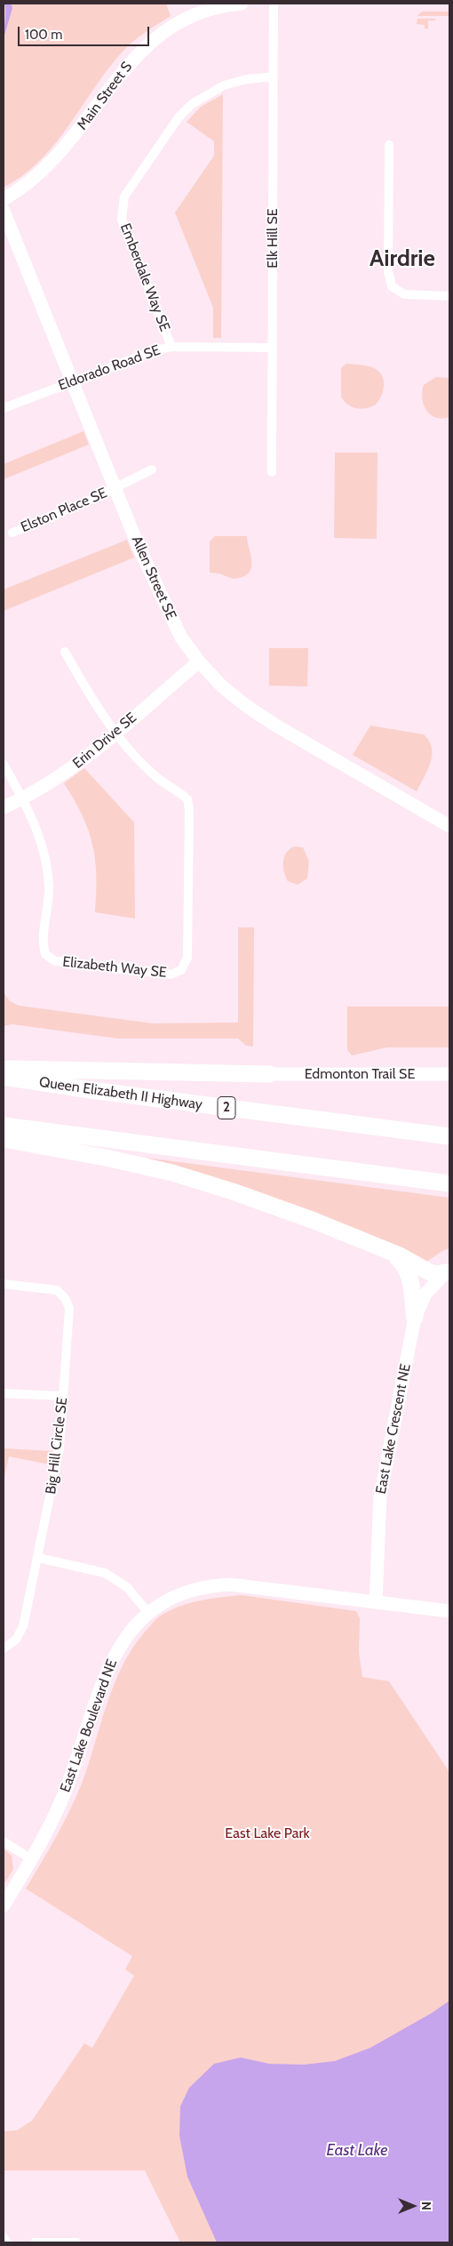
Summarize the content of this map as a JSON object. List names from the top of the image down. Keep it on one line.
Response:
{"streets":{"highway":["Queen Elizabeth II Highway","2"],"street":["Main Street S","Elk Hill SE","Emberdale Way SE","Eldorado Road SE","Elston Place SE","Allen Street SE","Erin Drive SE","Elizabeth Way SE","Edmonton Trail SE","East Lake Crescent NE","Big Hill Circle SE","East Lake Boulevard NE"]},"crossings":[["Elk Hill SE","Emberdale Way SE"],["Elk Hill SE","Eldorado Road SE"],["Emberdale Way SE","Eldorado Road SE"],["Eldorado Road SE","Allen Street SE"],["Elston Place SE","Allen Street SE"],["Allen Street SE","Erin Drive SE"],["Erin Drive SE","Elizabeth Way SE"],["East Lake Crescent NE","East Lake Boulevard NE"]],"districts":["Airdrie"],"water":["East Lake"],"parks":["East Lake Park"],"scale_bar":"100 m","north":"right"}
